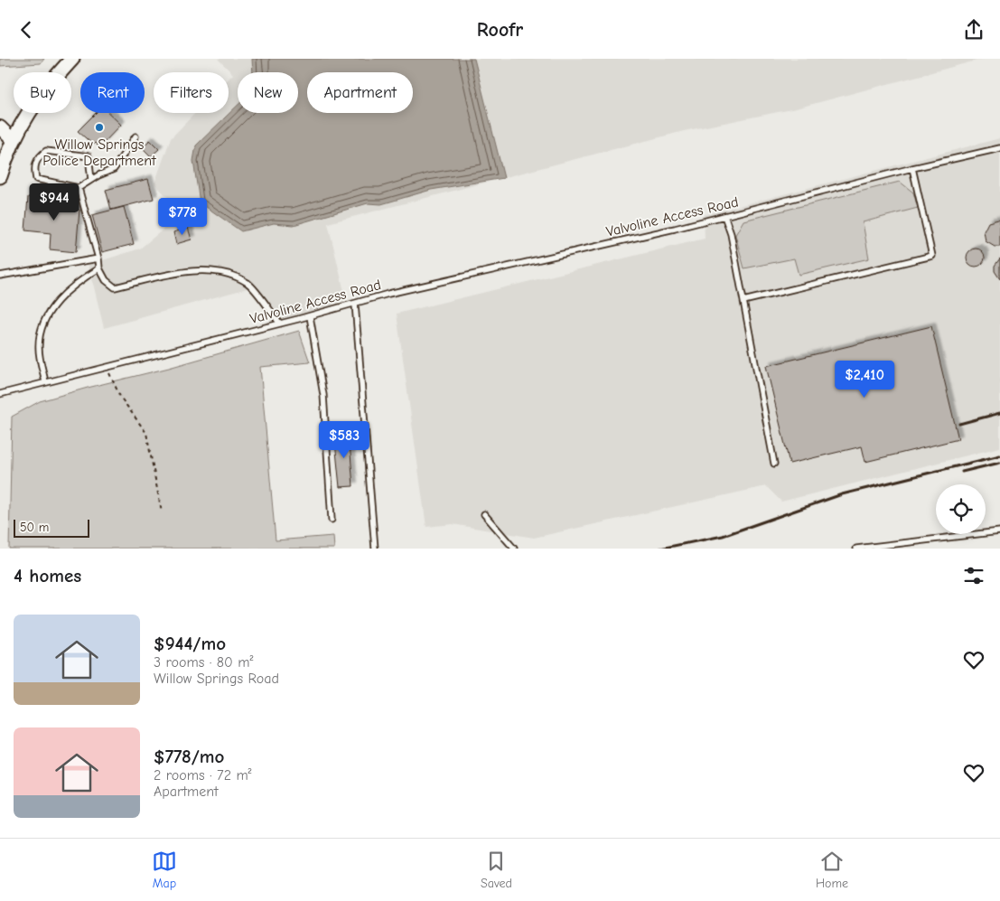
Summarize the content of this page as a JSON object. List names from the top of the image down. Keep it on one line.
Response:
{"streets":{"lane":["Valvoline Access Road"]},"places":["Willow Springs Police Department"],"scale_bar":"50 m","page":{"header":"Roofr","chip":["Buy","Rent","Filters","New","Apartment"],"price":["$944","$778","$2,410","$583"],"scale":"50 m","heading":"4 homes","list":[{"name":"$944/mo","note":"3 rooms · 80 m² · Willow Springs Road"},{"name":"$778/mo","note":"2 rooms · 72 m² · Apartment"}],"tabs":["Map","Saved","Home"]}}
